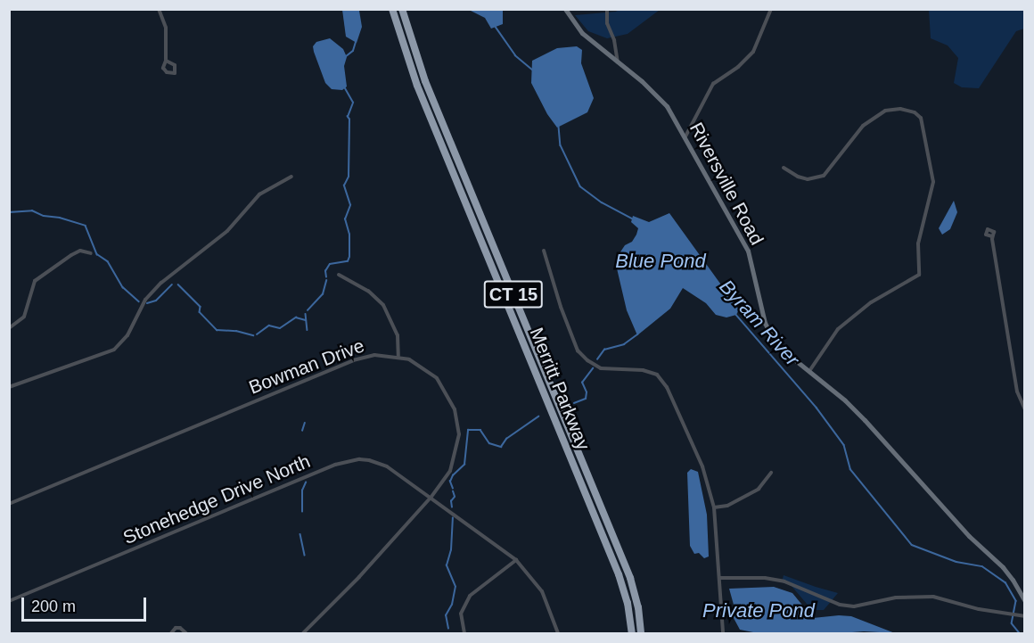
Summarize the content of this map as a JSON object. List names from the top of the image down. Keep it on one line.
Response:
{"streets":{"highway":["CT 15","Merritt Parkway"],"street":["Riversville Road","Bowman Drive","Stonehedge Drive North"]},"crossings":[["Bowman Drive","Stonehedge Drive North"]],"water":["Blue Pond","Byram River","Private Pond"],"scale_bar":"200 m"}
